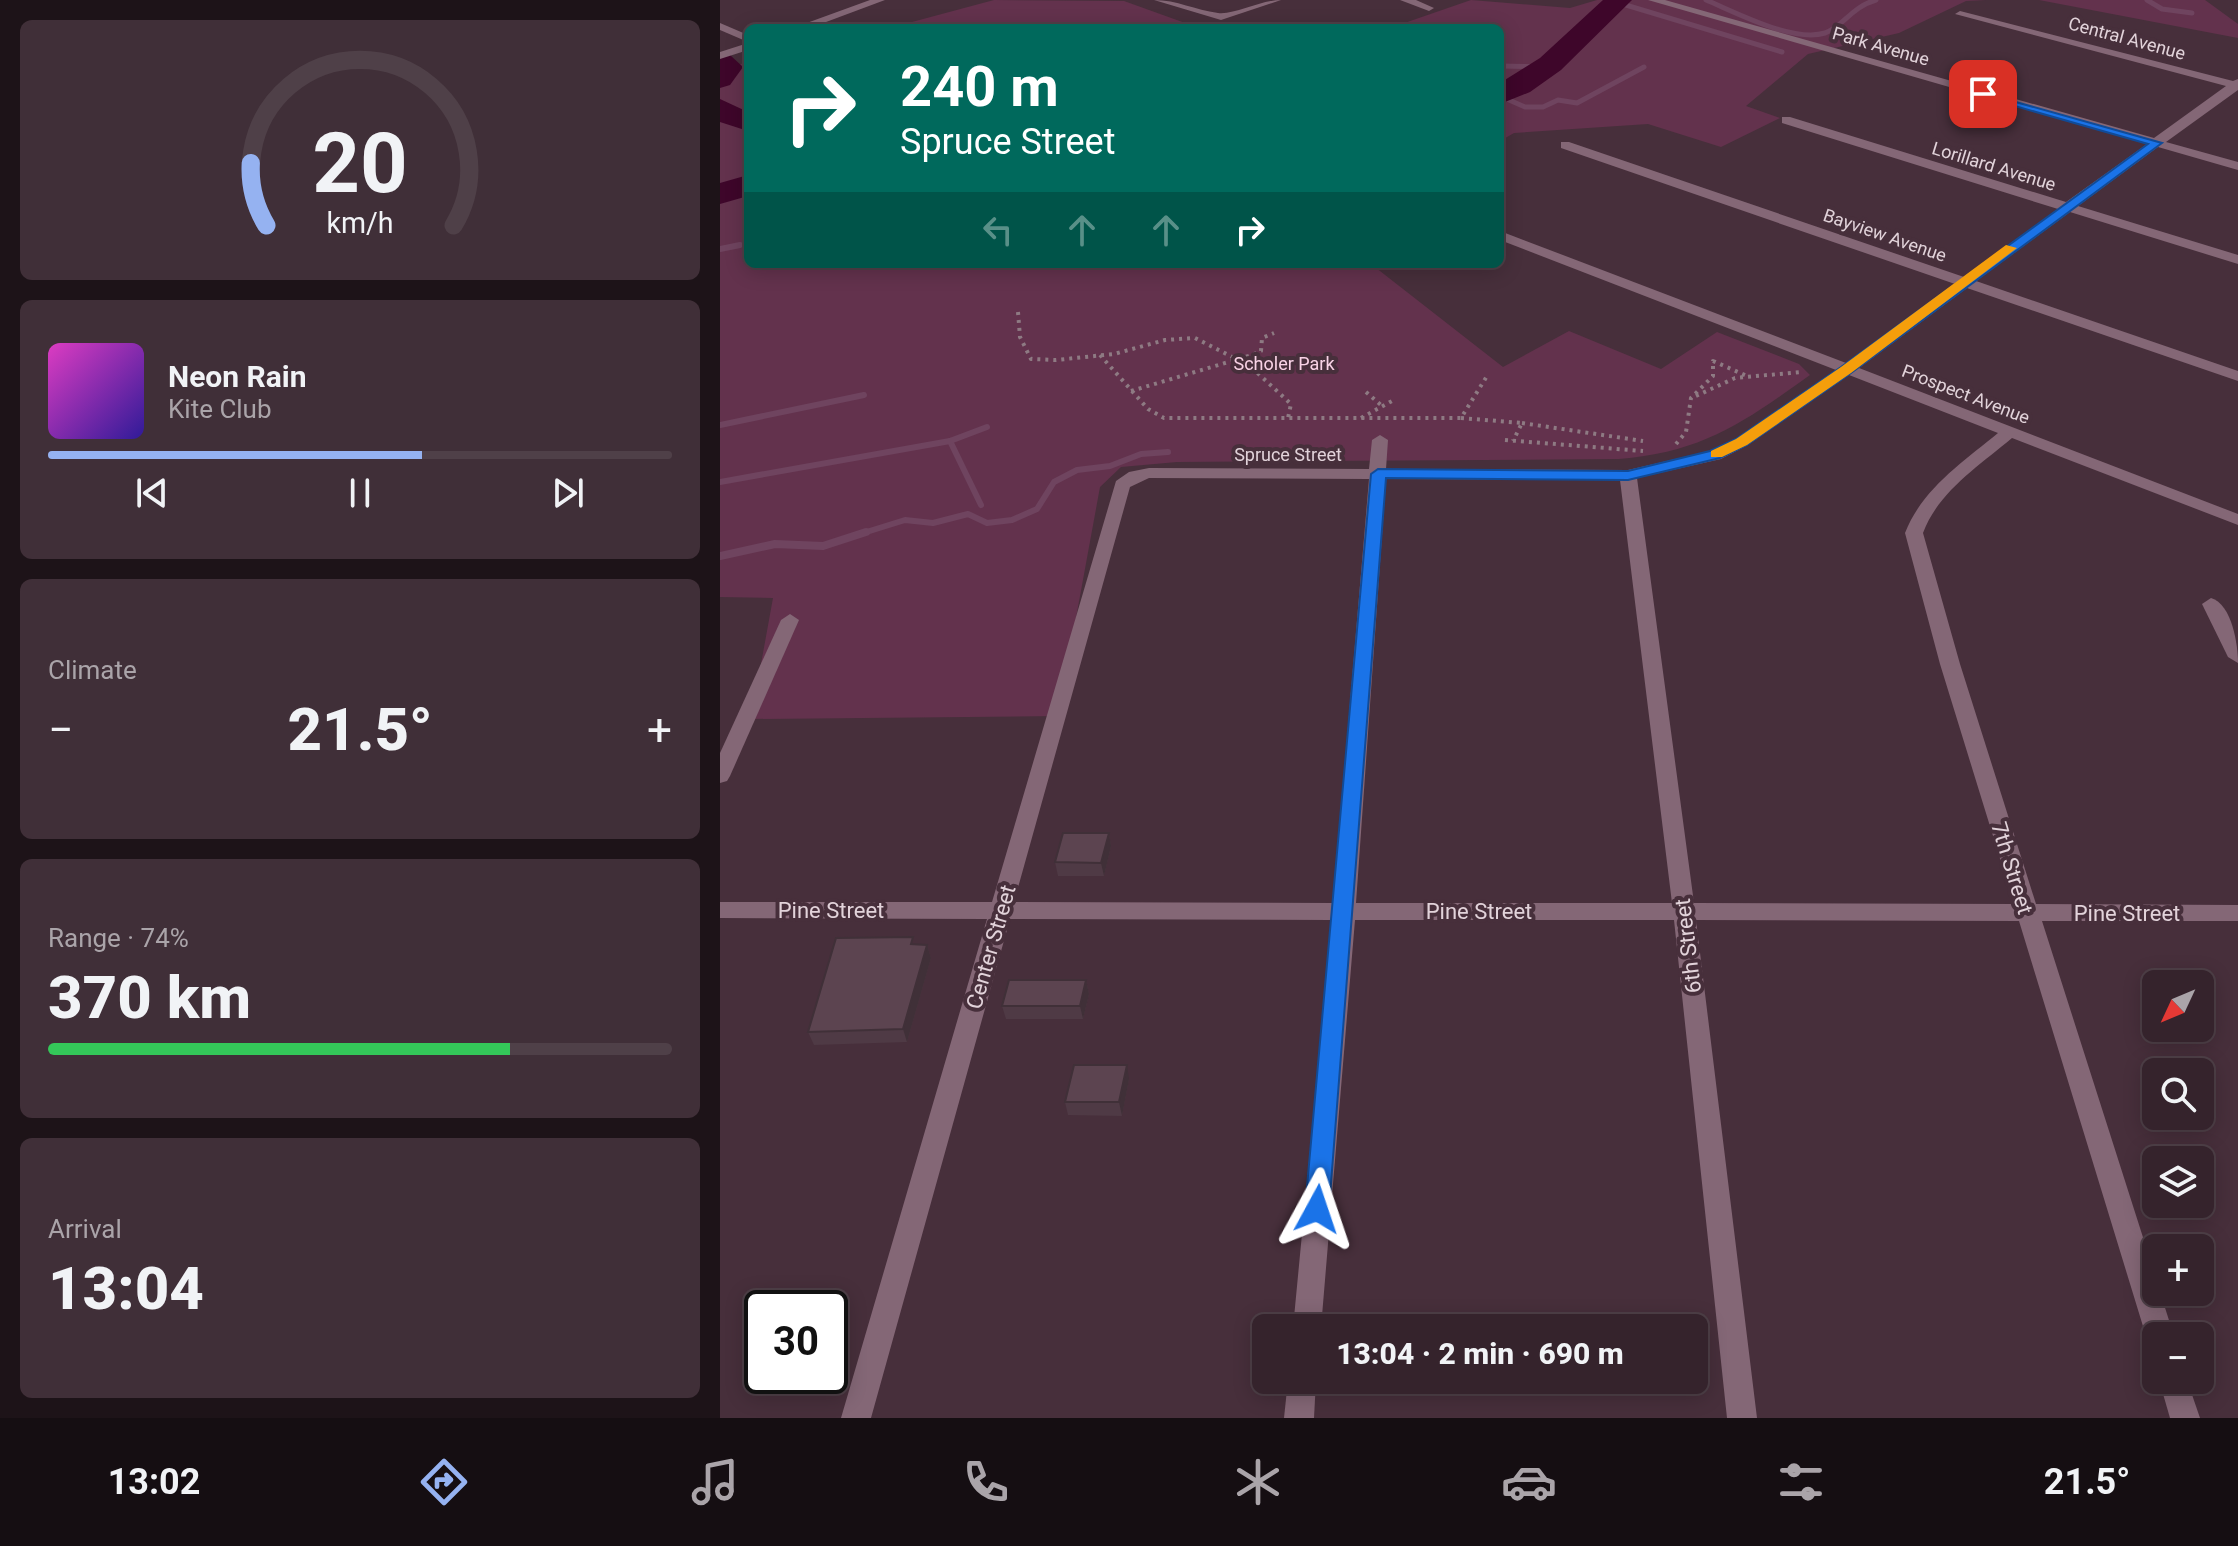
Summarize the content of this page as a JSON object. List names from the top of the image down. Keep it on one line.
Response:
{"streets":{"street":["Central Avenue","Park Avenue","Lorillard Avenue","Bayview Avenue","Prospect Avenue","Spruce Street","7th Street","Pine Street","6th Street","Center Street"]},"crossings":[["Central Avenue","Spruce Street"],["Park Avenue","Spruce Street"],["Lorillard Avenue","Spruce Street"],["Bayview Avenue","Spruce Street"],["Prospect Avenue","Spruce Street"],["Prospect Avenue","7th Street"],["Spruce Street","6th Street"],["Spruce Street","Center Street"],["7th Street","Pine Street"],["Pine Street","6th Street"],["Pine Street","Center Street"]],"parks":["Scholer Park"],"north":"bottom left","page":{"turn":["240 m","Spruce Street"],"song":["Neon Rain","Kite Club"],"tile":["Climate",["Range · 74%","370 km"],["Arrival","13:04"]],"heat":["−","21.5°","+"],"map_buttons":["+","−"],"limit":"30","trip":"13:04 · 2 min · 690 m","tabs":["13:02","21.5°"],"gauge":["20","km/h"]}}
